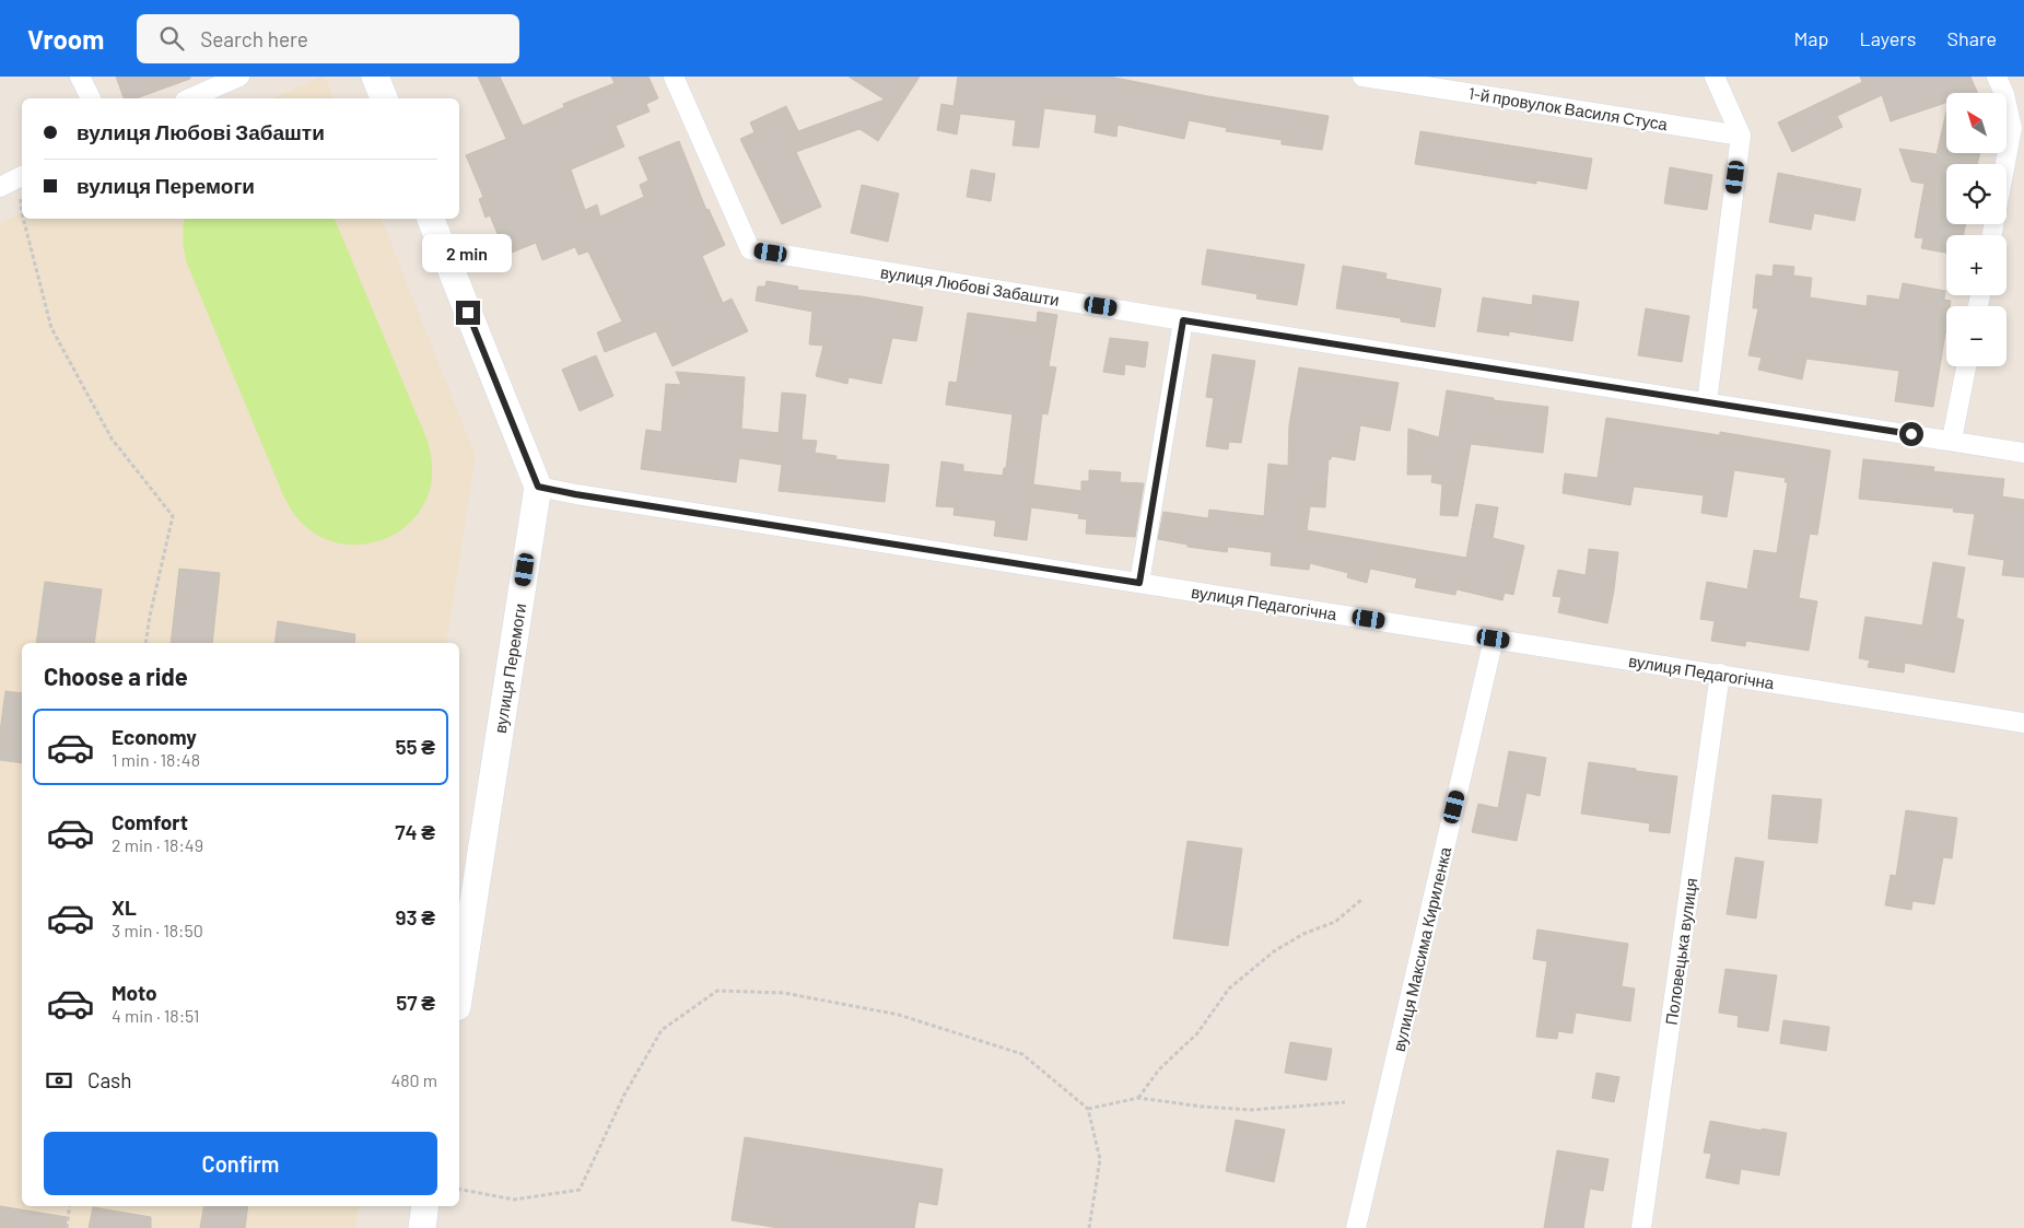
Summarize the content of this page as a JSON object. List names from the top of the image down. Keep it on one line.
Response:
{"streets":{"street":["1-й провулок Василя Стуса","вулиця Любові Забашти","вулиця Педагогічна","вулиця Перемоги","вулиця Максима Кириленка","Половецька вулиця"]},"crossings":[["вулиця Педагогічна","вулиця Перемоги"],["вулиця Педагогічна","вулиця Максима Кириленка"],["вулиця Педагогічна","Половецька вулиця"]],"north":"top left","page":{"header":"Vroom","search":"Search here","nav":["Map","Layers","Share"],"map_buttons":["+","−"],"banner":["вулиця Любові Забашти","вулиця Перемоги"],"bubble":"2 min","heading":"Choose a ride","list":[{"name":"Economy","note":"1 min · 18:48","value":"55 ₴"},{"name":"Comfort","note":"2 min · 18:49","value":"74 ₴"},{"name":"XL","note":"3 min · 18:50","value":"93 ₴"},{"name":"Moto","note":"4 min · 18:51","value":"57 ₴"}],"pay":["Cash","480 m"],"buttons":"Confirm"}}
